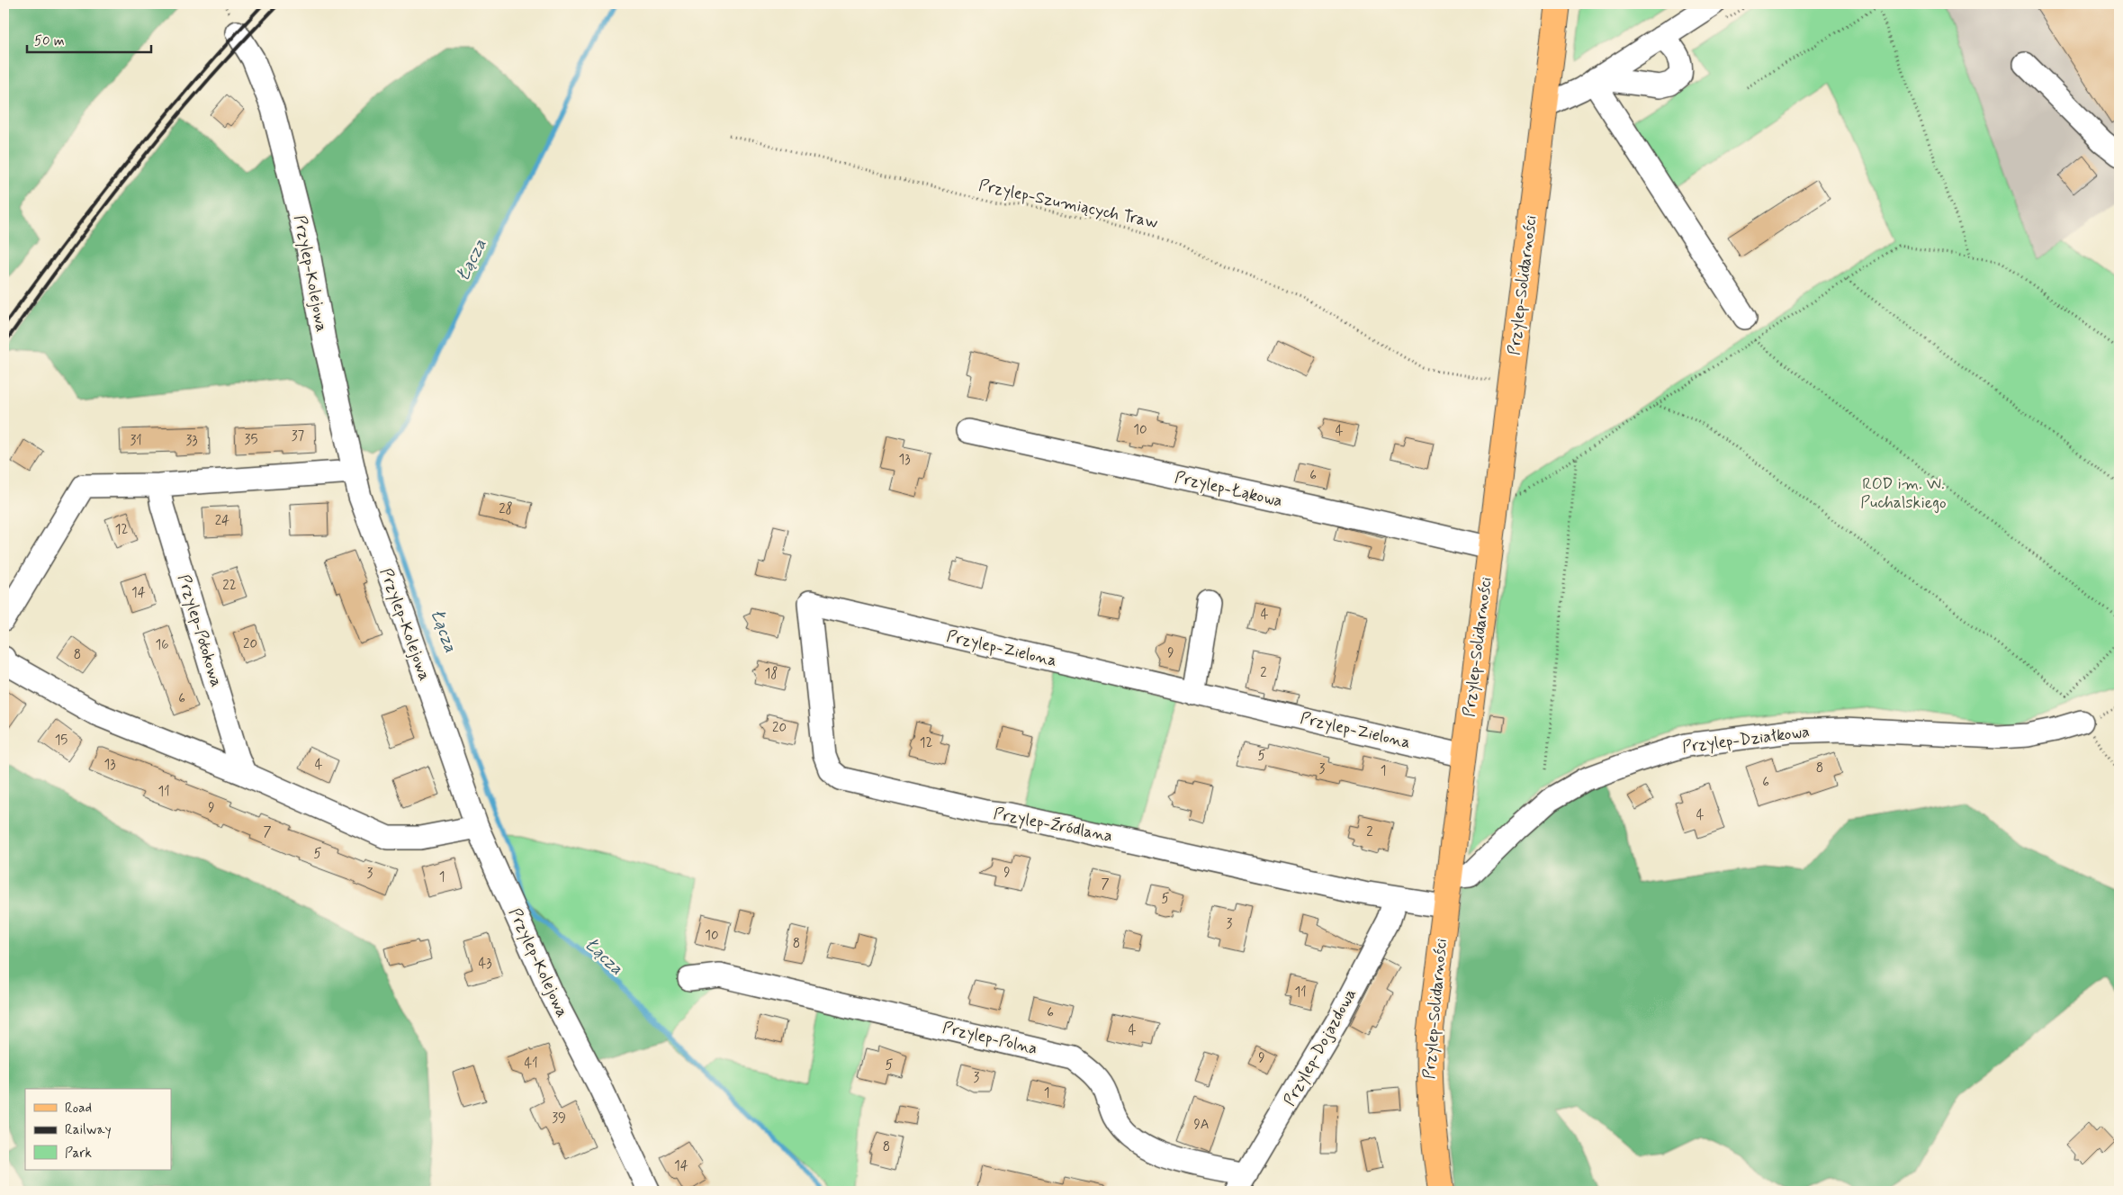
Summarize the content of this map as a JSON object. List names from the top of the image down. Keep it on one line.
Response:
{"streets":{"main road":["Przylep-Solidarności"],"street":["Przylep-Kolejowa","Przylep-Łąkowa","Przylep-Potokowa","Przylep-Zielona","Przylep-Działkowa","Przylep-Źródlana","Przylep-Polna","Przylep-Dojazdowa"],"path":["Przylep-Szumiących Traw"]},"crossings":[["Przylep-Szumiących Traw","Przylep-Solidarności"],["Przylep-Solidarności","Przylep-Łąkowa"],["Przylep-Solidarności","Przylep-Zielona"],["Przylep-Solidarności","Przylep-Działkowa"],["Przylep-Solidarności","Przylep-Źródlana"],["Przylep-Zielona","Przylep-Źródlana"],["Przylep-Źródlana","Przylep-Dojazdowa"],["Przylep-Polna","Przylep-Dojazdowa"]],"water":["Łącza"],"parks":["ROD im. W. Puchalskiego"],"house_numbers":["10","4","37","35","31","33","13","6","28","24","12","22","14","4","20","16","9","8","2","18","6","20","15","12","5","13","4","8","3","1","6","11","9","4","7","2","5","9","3","1","7","5","3","10","8","43","11","6","4","9","41","5","3","1","39","9A","8","14"],"legend":["Road","Railway","Park"],"scale_bar":"50 m"}
